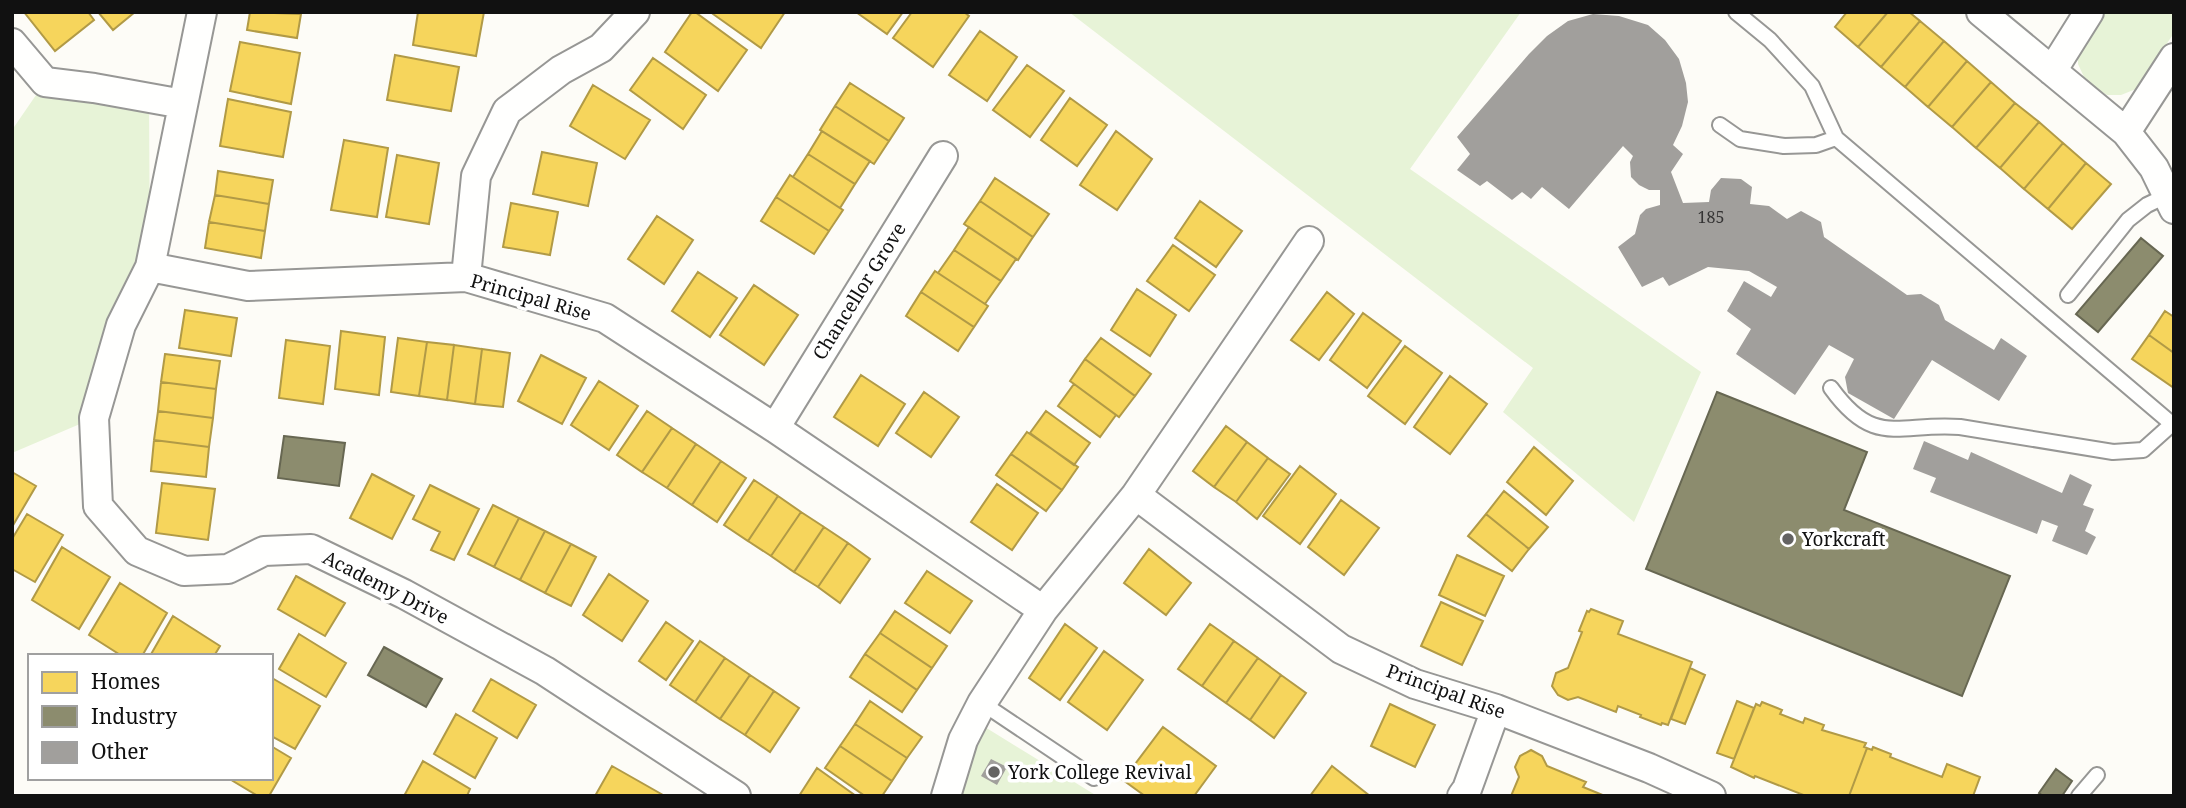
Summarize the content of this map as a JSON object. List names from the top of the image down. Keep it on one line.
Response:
{"streets":{"street":["Chancellor Grove","Principal Rise","Academy Drive"]},"crossings":[["Chancellor Grove","Principal Rise"],["Principal Rise","Academy Drive"]],"places":["Yorkcraft","York College Revival"],"house_numbers":["185"],"legend":["Homes","Industry","Other"]}
